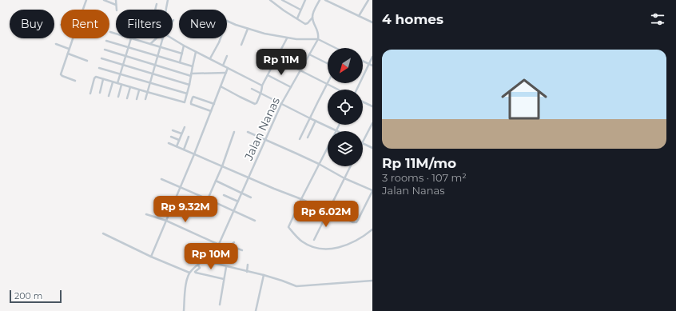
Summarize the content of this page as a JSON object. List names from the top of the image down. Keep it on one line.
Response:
{"streets":{"street":["Jalan Nanas"]},"scale_bar":"200 m","north":"bottom left","page":{"heading":"4 homes","chip":["Buy","Rent","Filters","New"],"list":[{"name":"Rp 11M/mo","note":"3 rooms · 107 m² · Jalan Nanas"}],"price":["Rp 11M","Rp 9.32M","Rp 6.02M","Rp 10M"],"scale":"200 m"}}
